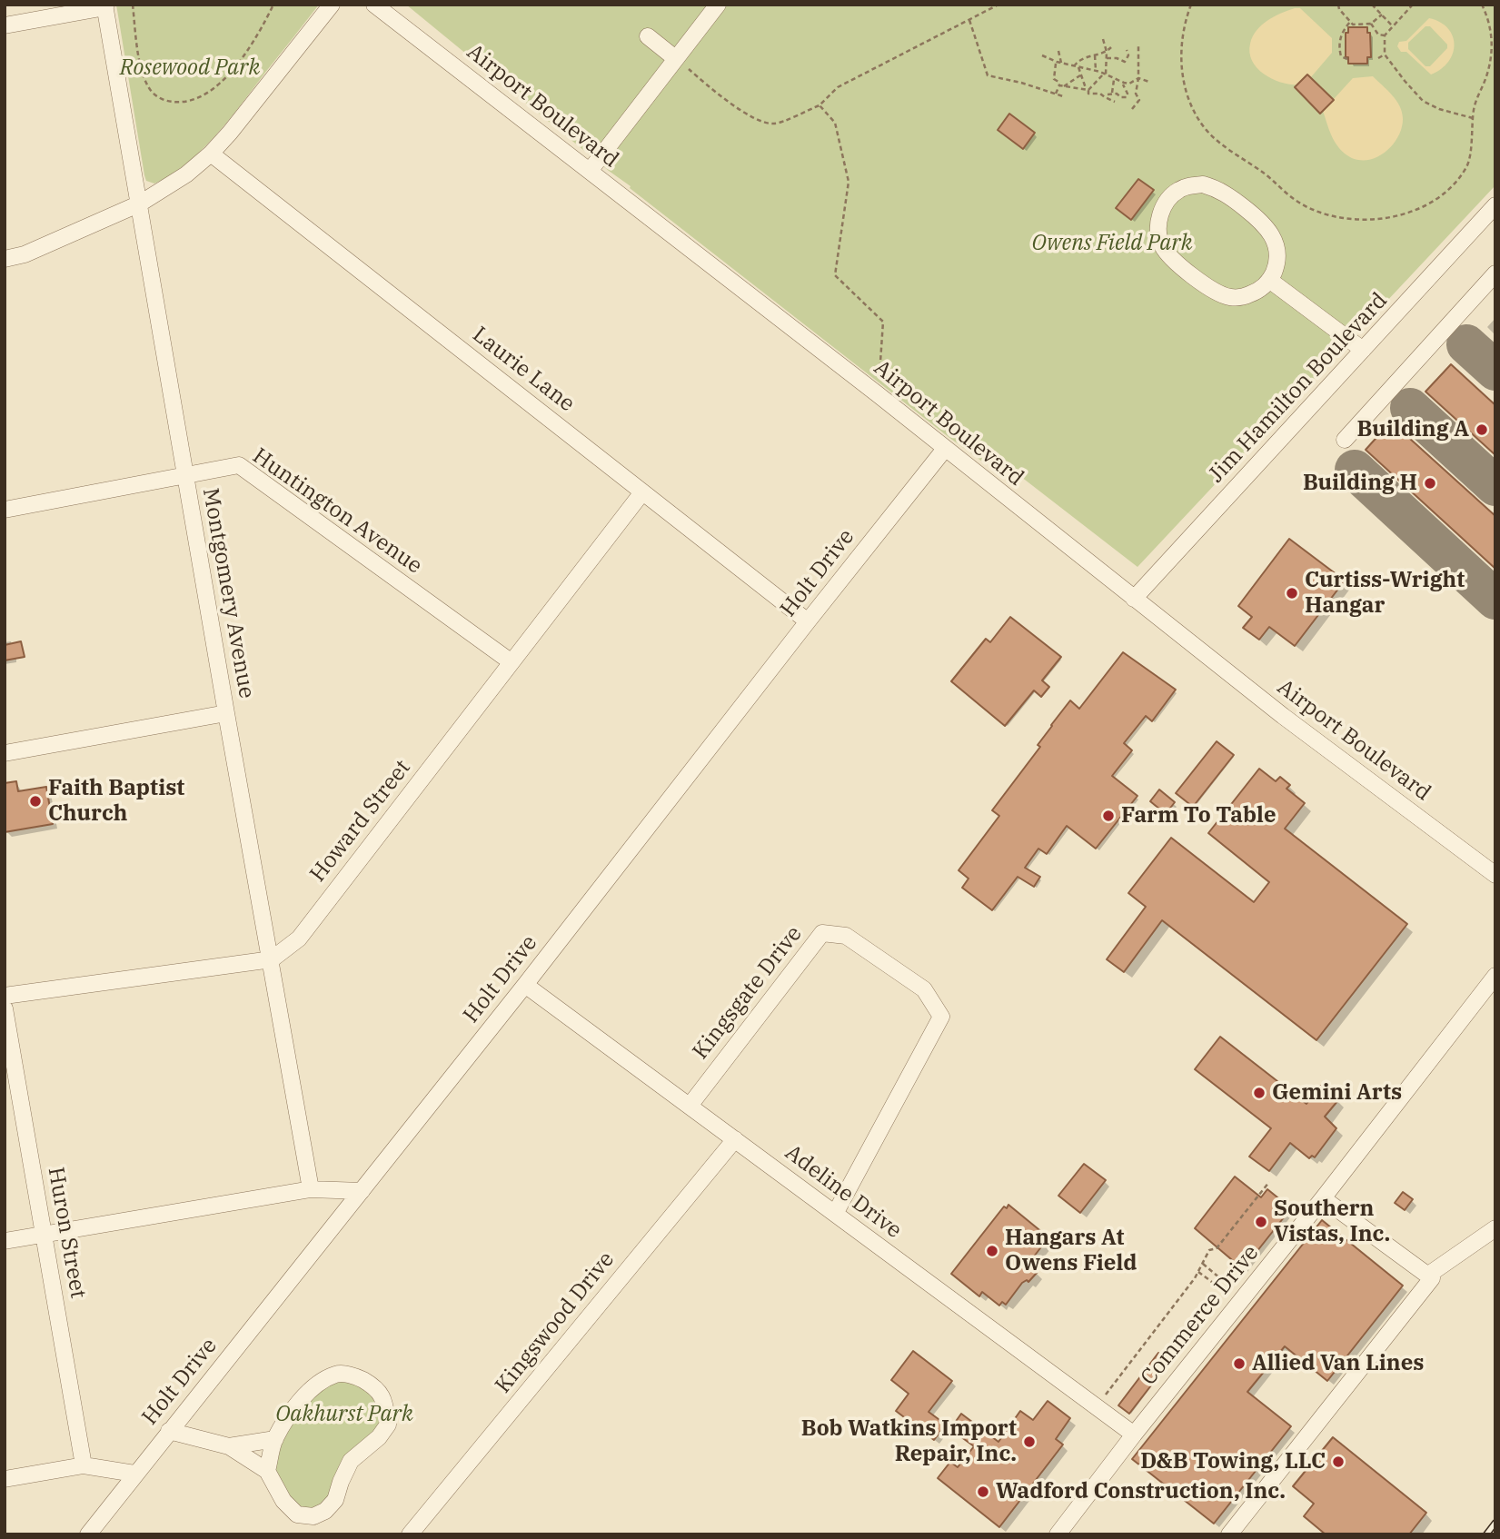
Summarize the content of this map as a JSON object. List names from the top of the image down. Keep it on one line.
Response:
{"streets":{"street":["Airport Boulevard","Laurie Lane","Jim Hamilton Boulevard","Huntington Avenue","Holt Drive","Montgomery Avenue","Howard Street","Kingsgate Drive","Adeline Drive","Huron Street","Commerce Drive","Kingswood Drive"]},"crossings":[["Airport Boulevard","Jim Hamilton Boulevard"],["Airport Boulevard","Holt Drive"],["Laurie Lane","Holt Drive"],["Laurie Lane","Howard Street"],["Huntington Avenue","Montgomery Avenue"],["Huntington Avenue","Howard Street"],["Holt Drive","Adeline Drive"],["Montgomery Avenue","Howard Street"],["Kingsgate Drive","Adeline Drive"],["Adeline Drive","Commerce Drive"],["Adeline Drive","Kingswood Drive"]],"parks":["Rosewood Park","Owens Field Park","Oakhurst Park"],"places":["Building A","Building H","Curtiss-Wright Hangar","Faith Baptist Church","Farm To Table","Gemini Arts","Southern Vistas, Inc.","Hangars At Owens Field","Allied Van Lines","Bob Watkins Import Repair, Inc.","D&B Towing, LLC","Wadford Construction, Inc."]}
